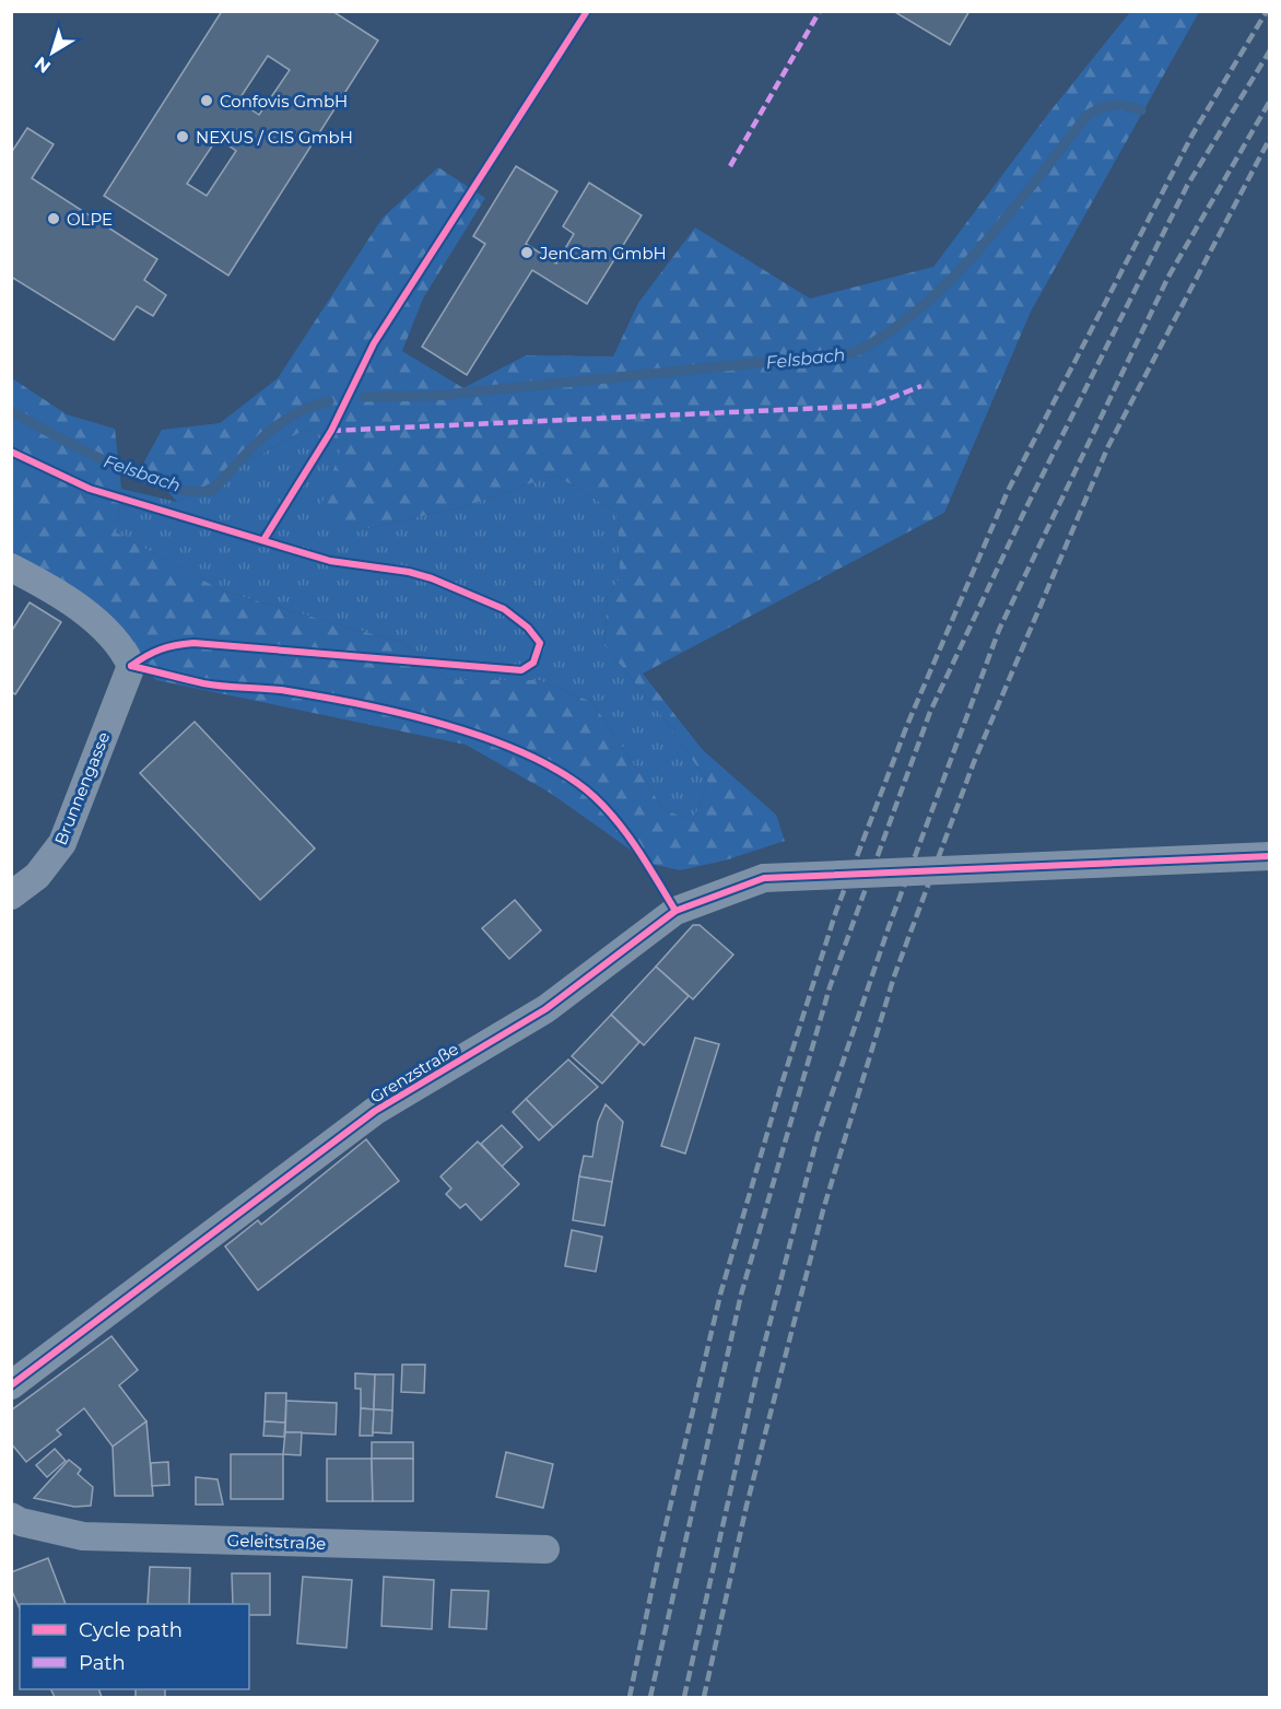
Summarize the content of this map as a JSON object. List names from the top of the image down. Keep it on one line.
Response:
{"streets":{"street":["Brunnengasse","Grenzstraße","Geleitstraße"]},"water":["Felsbach"],"places":["Confovis GmbH","NEXUS / CIS GmbH","OLPE","JenCam GmbH"],"legend":["Cycle path","Path"],"north":"bottom left"}
